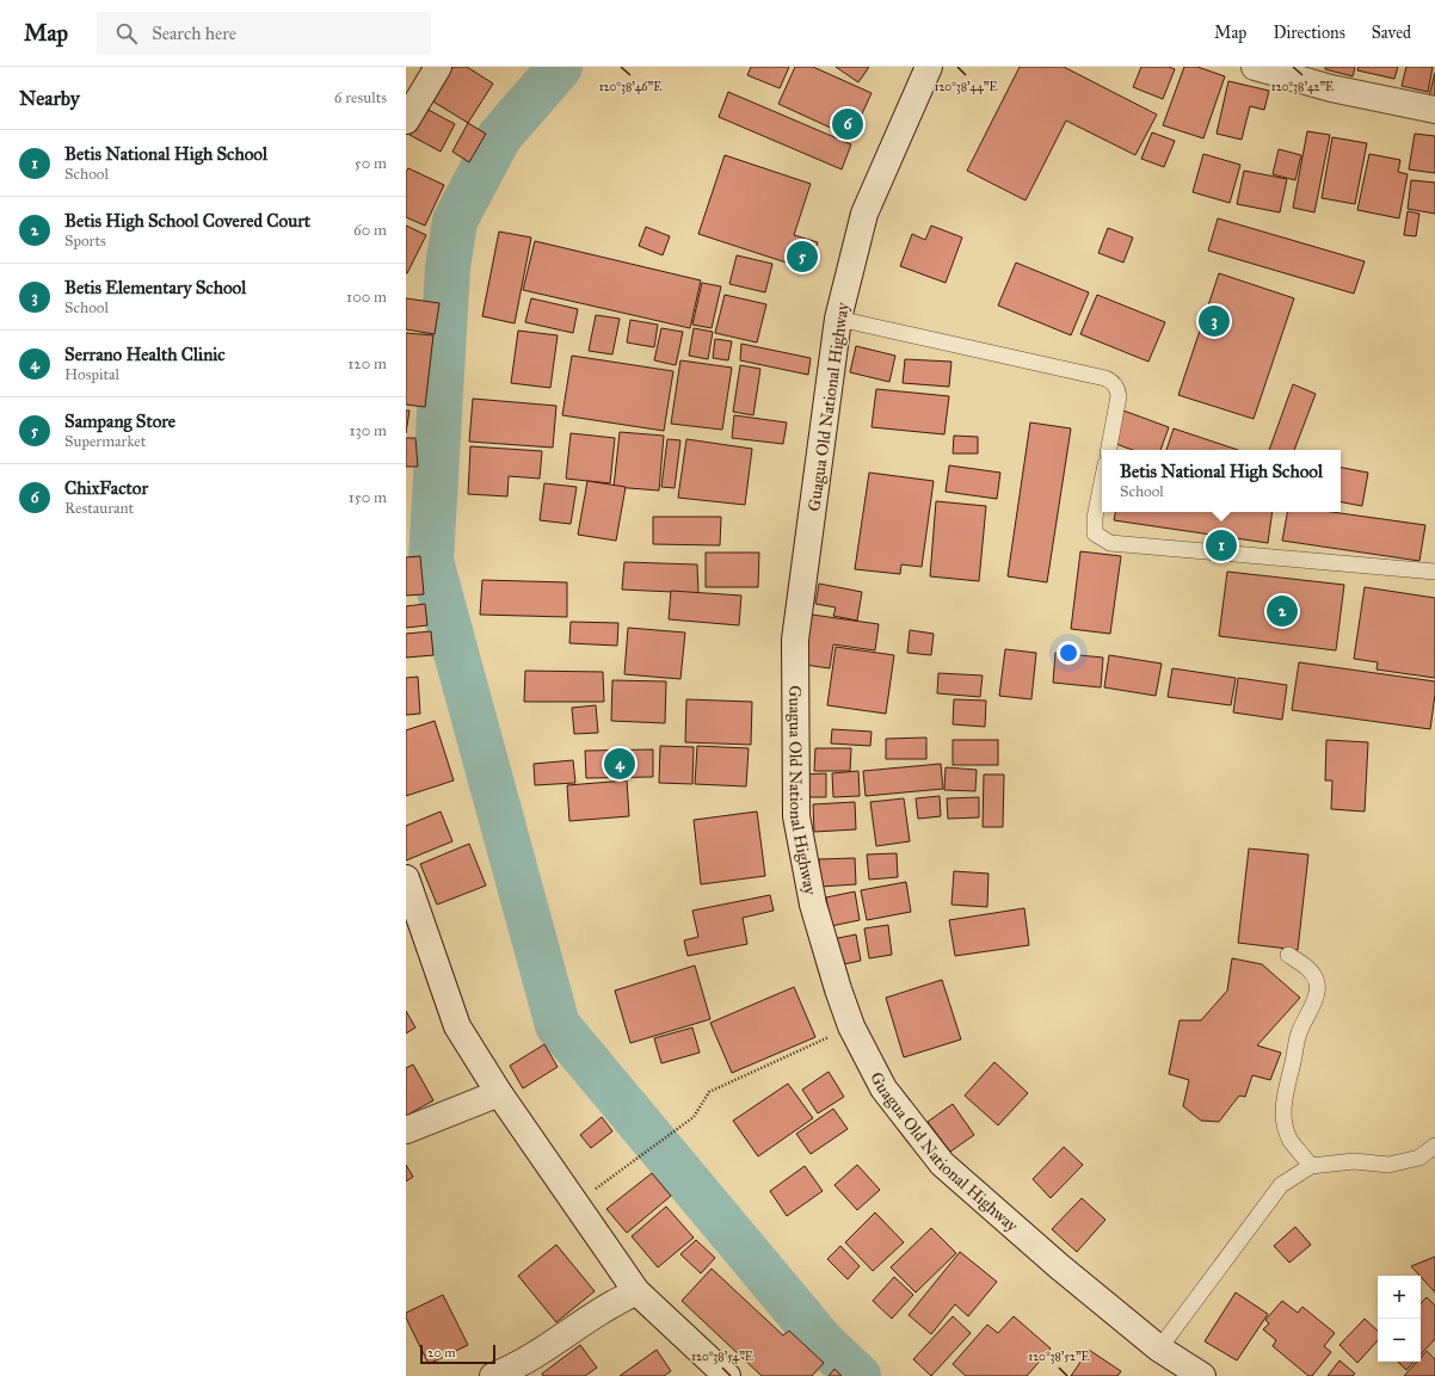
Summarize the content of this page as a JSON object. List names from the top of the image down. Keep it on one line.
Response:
{"streets":{"main road":["Guagua Old National Highway"]},"scale_bar":"20 m","page":{"header":"Map","search":"Search here","nav":["Map","Directions","Saved"],"heading":["Nearby","6 results"],"pins":["6","5","3","1","2","4"],"list":[{"mark":"1","name":"Betis National High School","note":"School","value":"50 m"},{"mark":"2","name":"Betis High School Covered Court","note":"Sports","value":"60 m"},{"mark":"3","name":"Betis Elementary School","note":"School","value":"100 m"},{"mark":"4","name":"Serrano Health Clinic","note":"Hospital","value":"120 m"},{"mark":"5","name":"Sampang Store","note":"Supermarket","value":"130 m"},{"mark":"6","name":"ChixFactor","note":"Restaurant","value":"150 m"}],"popup":["Betis National High School","School"],"map_buttons":["+","−"],"scale":"20 m"},"coordinates":["120°38'46\"E","120°38'42\"E","120°38'44\"E","120°38'54\"E","120°38'52\"E"]}
